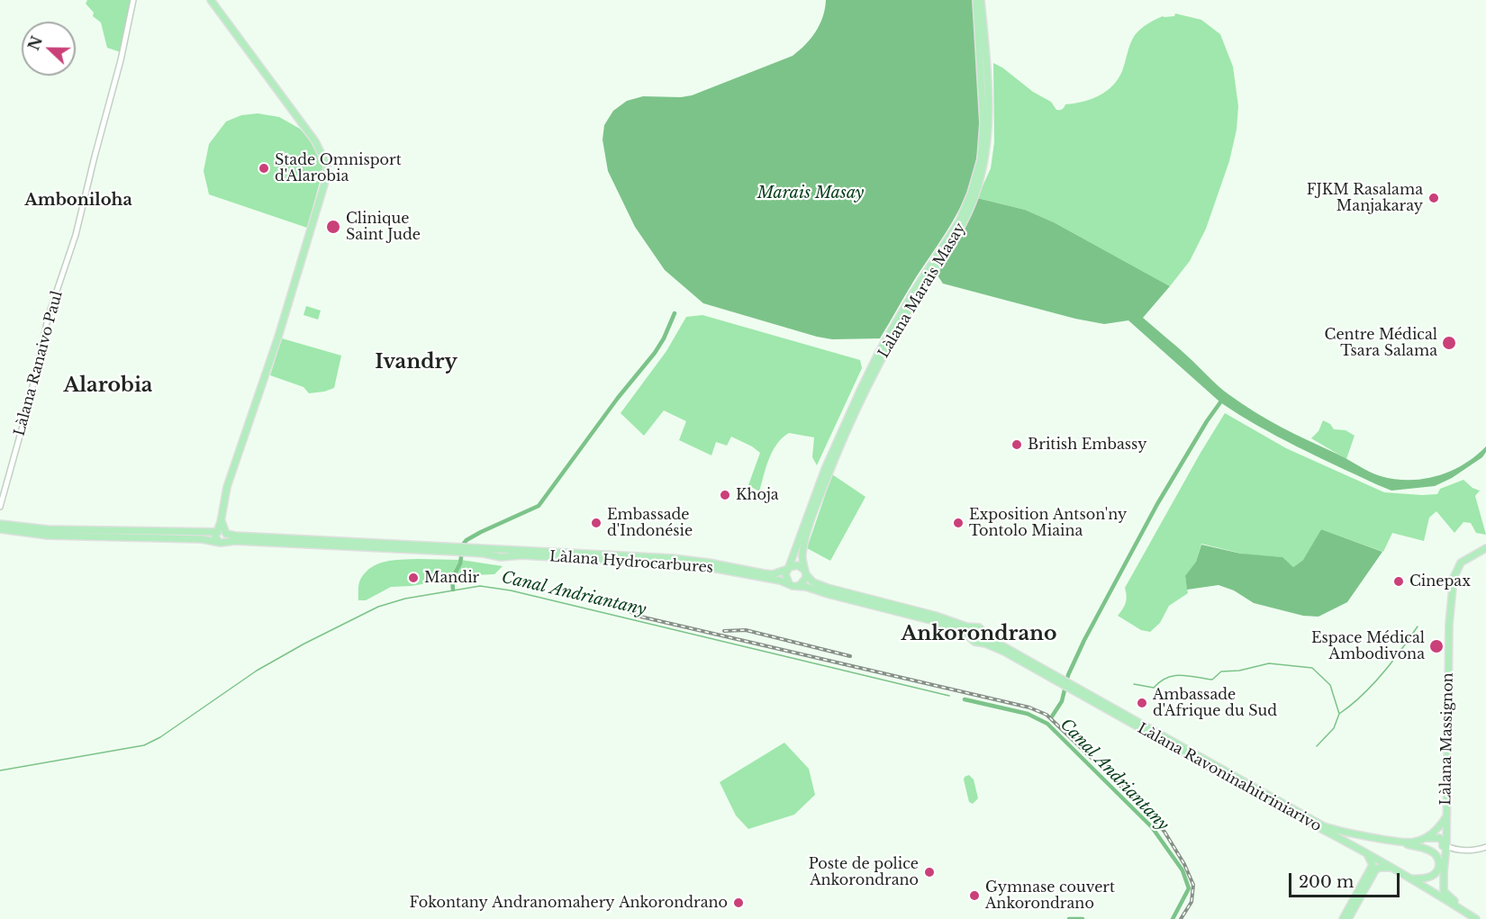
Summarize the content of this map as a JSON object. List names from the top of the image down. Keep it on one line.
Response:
{"streets":{"main road":["Làlana Marais Masay","Làlana Hydrocarbures","Làlana Massignon","Làlana Ravoninahitriniarivo"],"street":["Làlana Ranaivo Paul"]},"crossings":[["Làlana Marais Masay","Làlana Hydrocarbures"],["Làlana Marais Masay","Làlana Ravoninahitriniarivo"],["Làlana Hydrocarbures","Làlana Ravoninahitriniarivo"]],"districts":["Amboniloha","Ivandry","Alarobia","Ankorondrano"],"water":["Marais Masay","Canal Andriantany"],"places":["Stade Omnisport d'Alarobia","FJKM Rasalama Manjakaray","Clinique Saint Jude","Centre Médical Tsara Salama","British Embassy","Khoja","Embassade d'Indonésie","Exposition Antson'ny Tontolo Miaina","Mandir","Cinepax","Espace Médical Ambodivona","Ambassade d'Afrique du Sud","Poste de police Ankorondrano","Gymnase couvert Ankorondrano","Fokontany Andranomahery Ankorondrano"],"scale_bar":"200 m","north":"left"}
